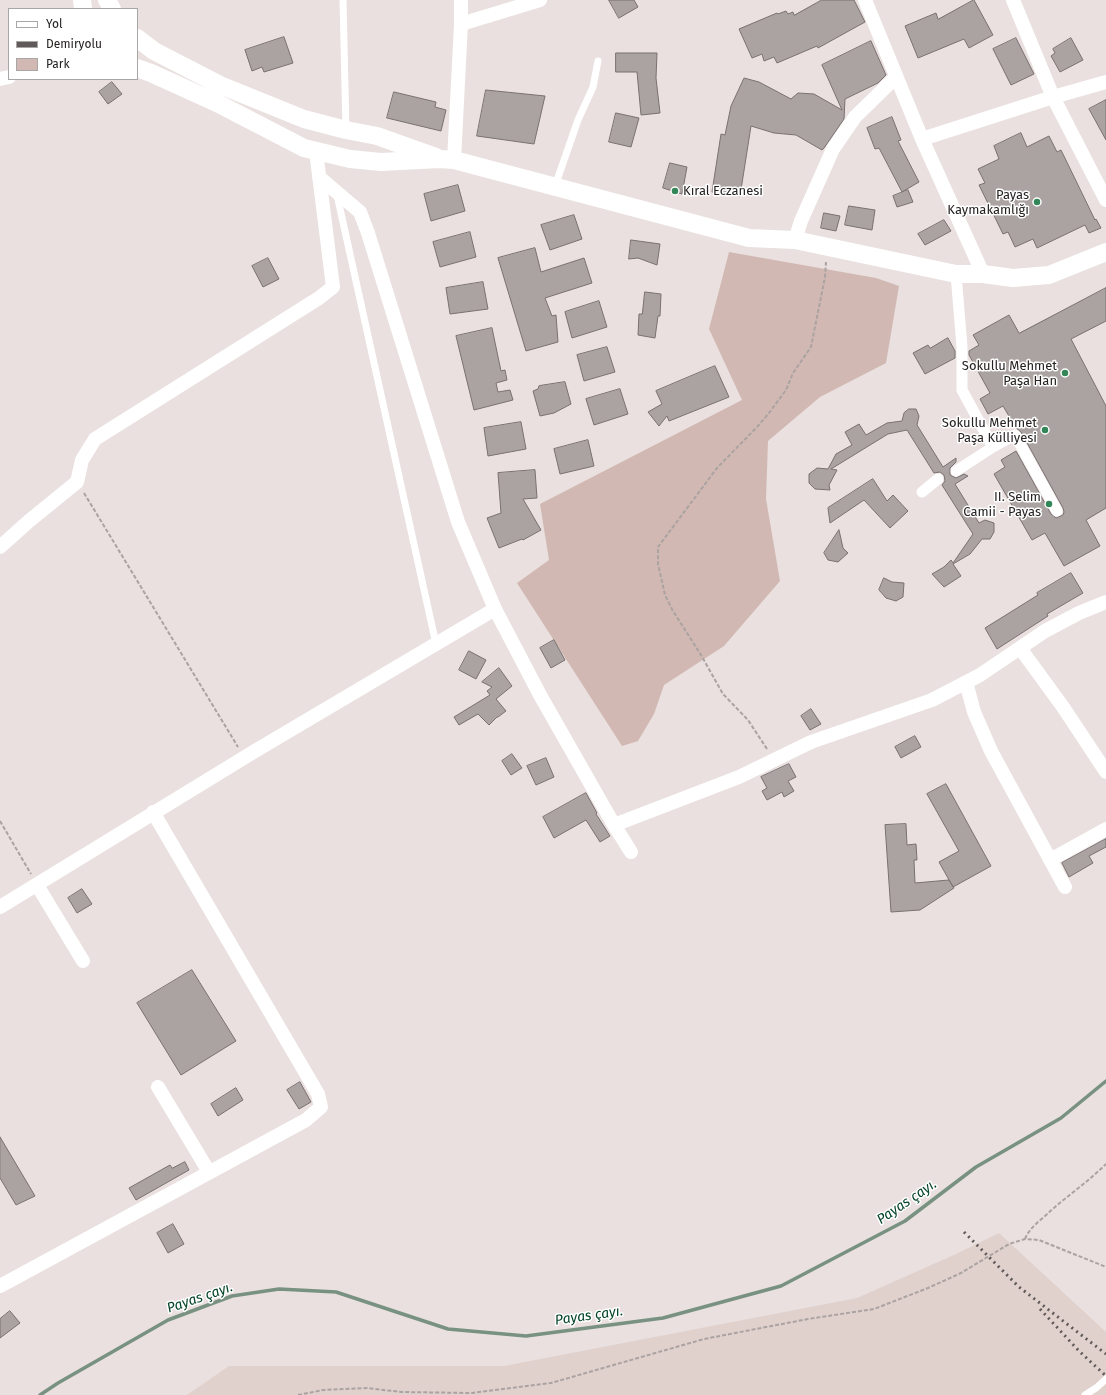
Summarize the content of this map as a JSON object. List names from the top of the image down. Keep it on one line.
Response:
{"water":["Payas çayı."],"places":["Kıral Eczanesi","Payas Kaymakamlığı","Sokullu Mehmet Paşa Han","Sokullu Mehmet Paşa Külliyesi","II. Selim Camii - Payas"],"legend":["Yol","Demiryolu","Park"]}
